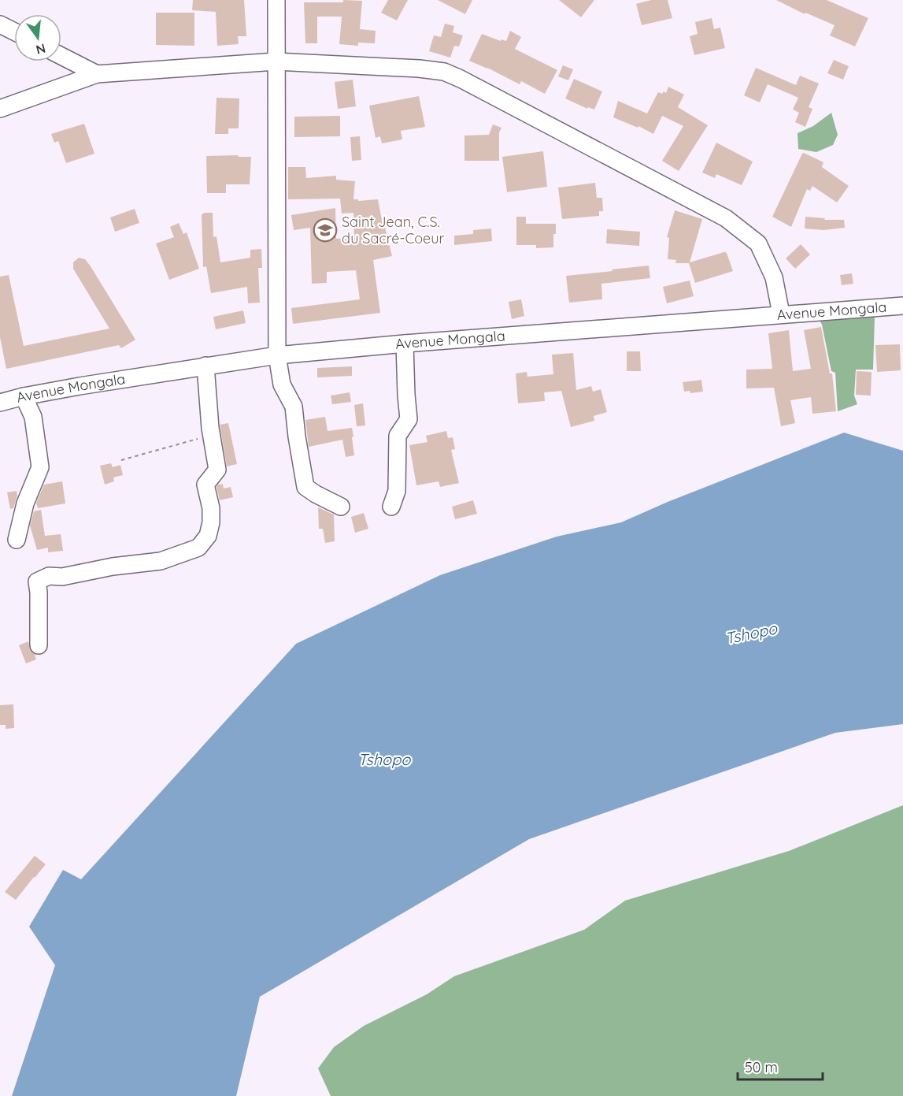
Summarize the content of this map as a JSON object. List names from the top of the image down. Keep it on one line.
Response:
{"streets":{"street":["Avenue Mongala"]},"water":["Tshopo"],"places":{"school or university":["Saint Jean, C.S. du Sacré-Coeur"]},"scale_bar":"50 m","north":"bottom"}
